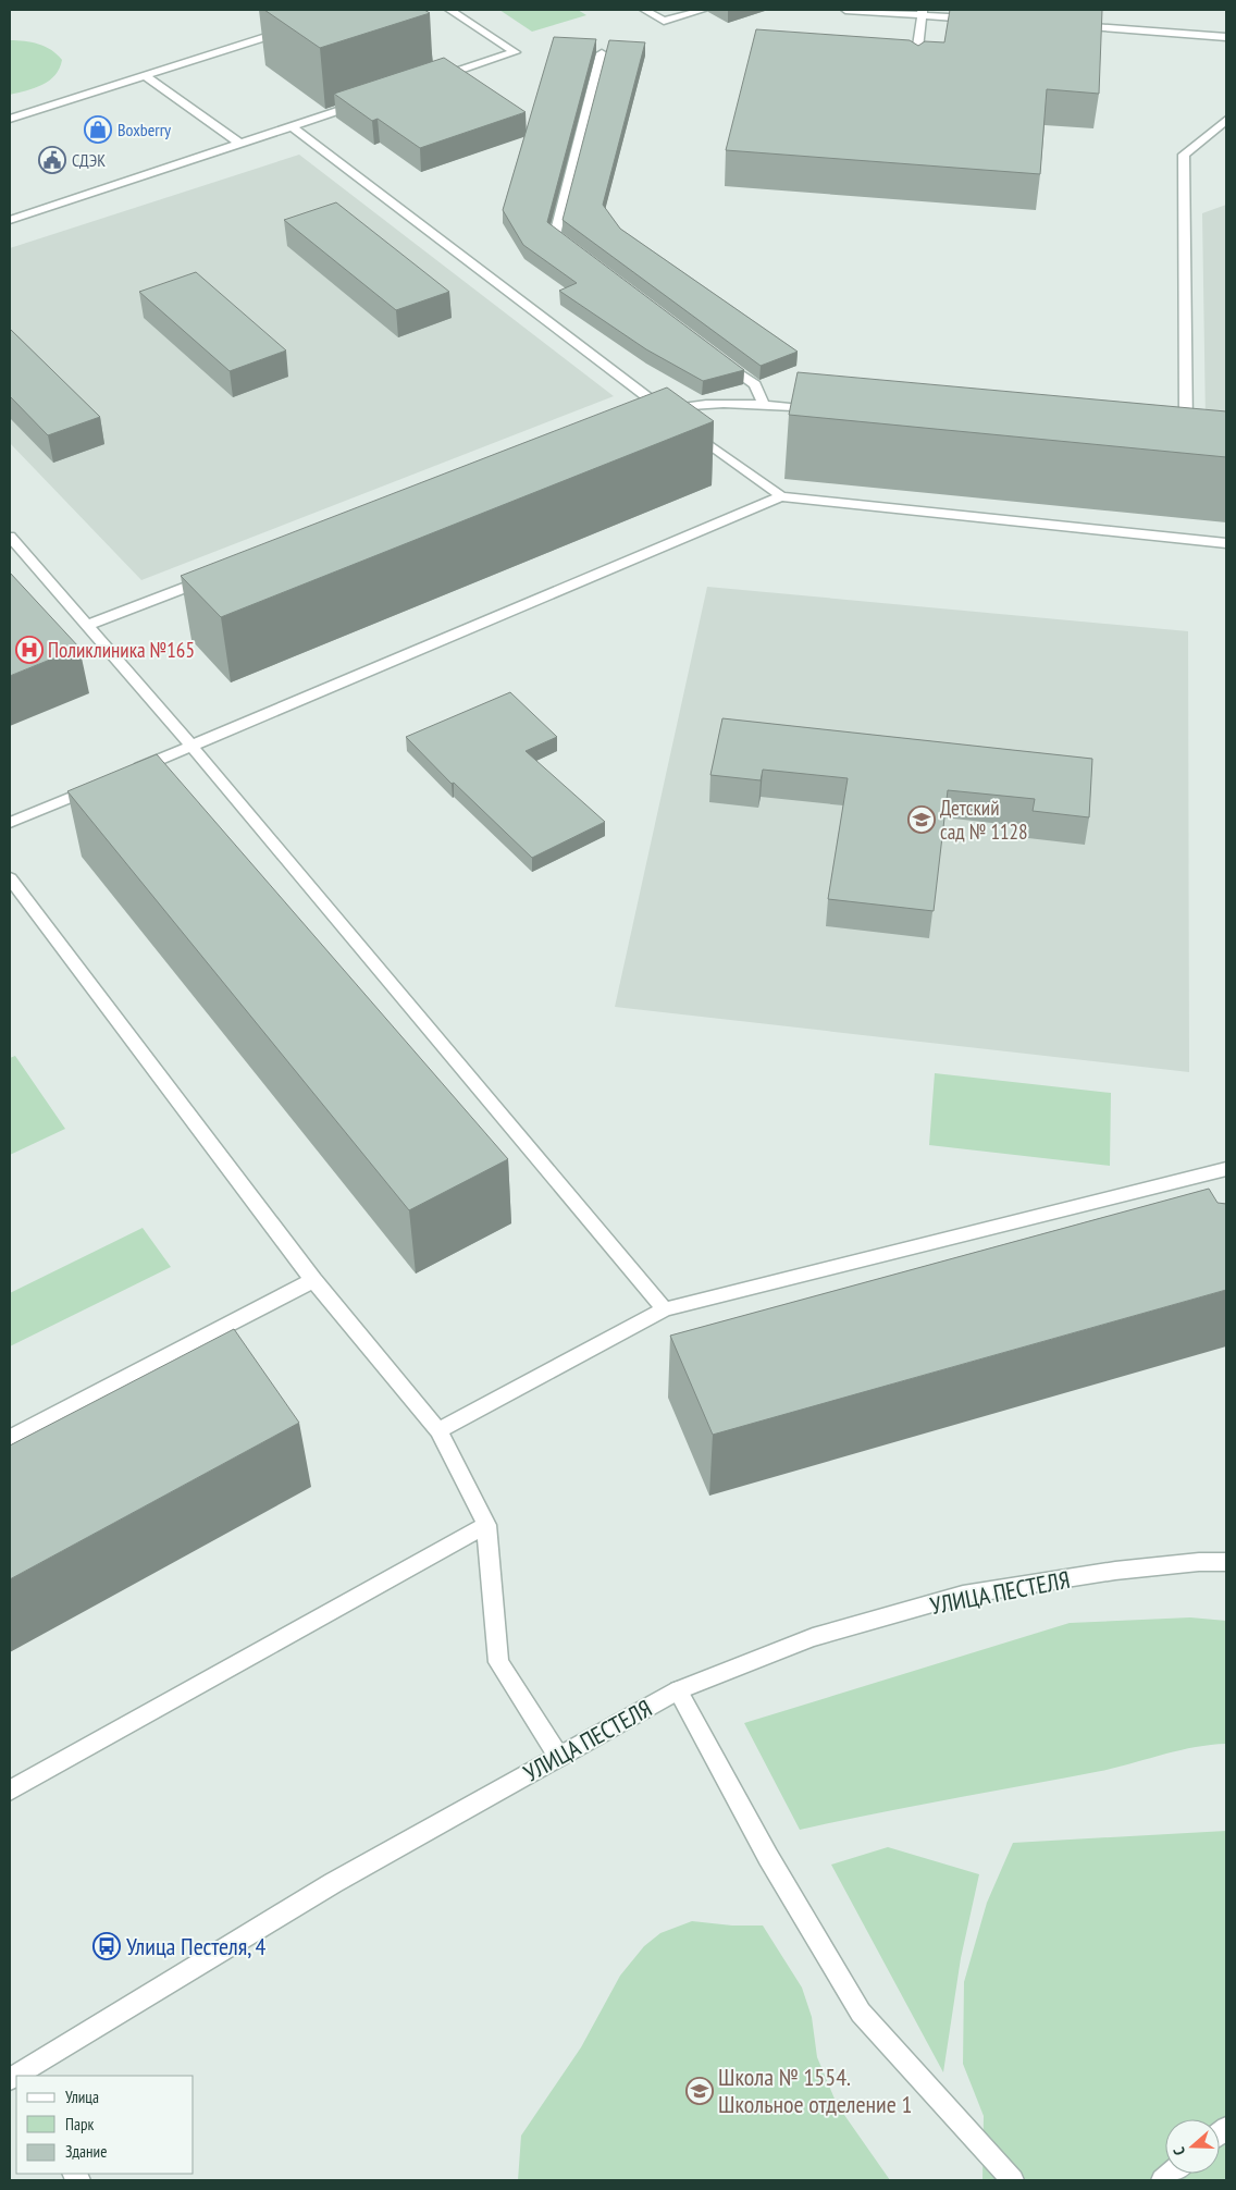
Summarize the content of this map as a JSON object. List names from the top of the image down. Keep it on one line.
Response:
{"streets":{"street":["УЛИЦА ПЕСТЕЛЯ"]},"places":{"shop":["Boxberry"],"public building":["СДЭК"],"hospital":["Поликлиника №165"],"school or university":["Детский сад № 1128","Школа № 1554. Школьное отделение 1"],"bus stop":["Улица Пестеля, 4"]},"legend":["Улица","Парк","Здание"],"north":"left"}
